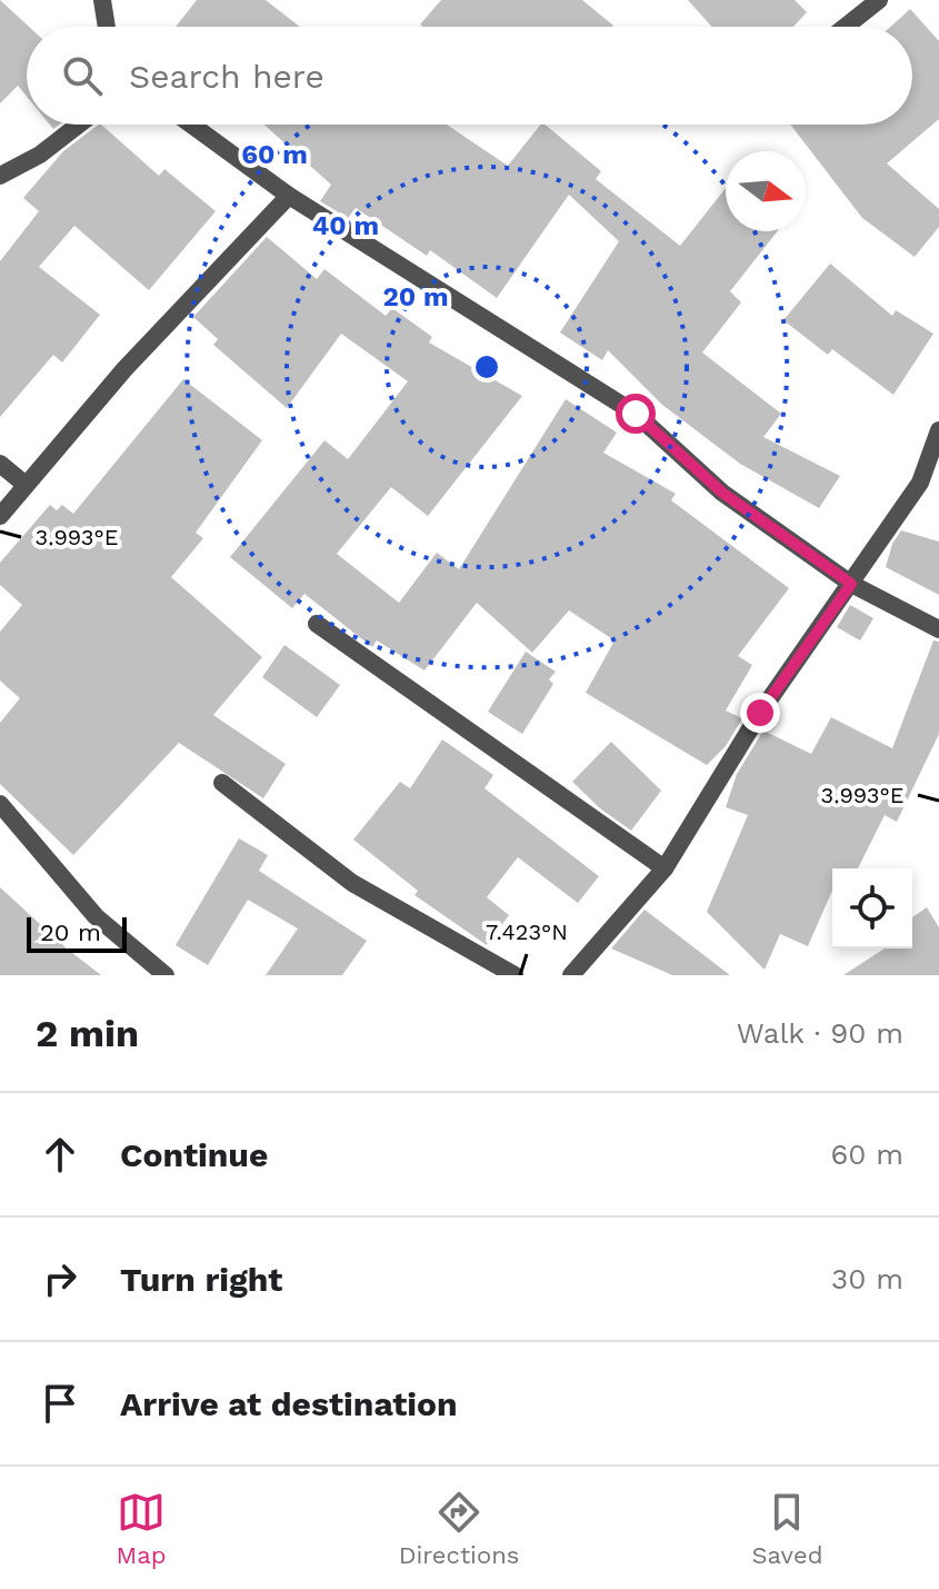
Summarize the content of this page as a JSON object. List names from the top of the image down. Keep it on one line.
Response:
{"scale_bar":"20 m","north":"right","page":{"search":"Search here","scale":"20 m","heading":["2 min","Walk · 90 m"],"list":[["Continue","60 m"],["Turn right","30 m"],"Arrive at destination"],"nav":["Map","Directions","Saved"]},"coordinates":["3.993°E","7.423°N"],"rings":["60 m","40 m","20 m"]}
